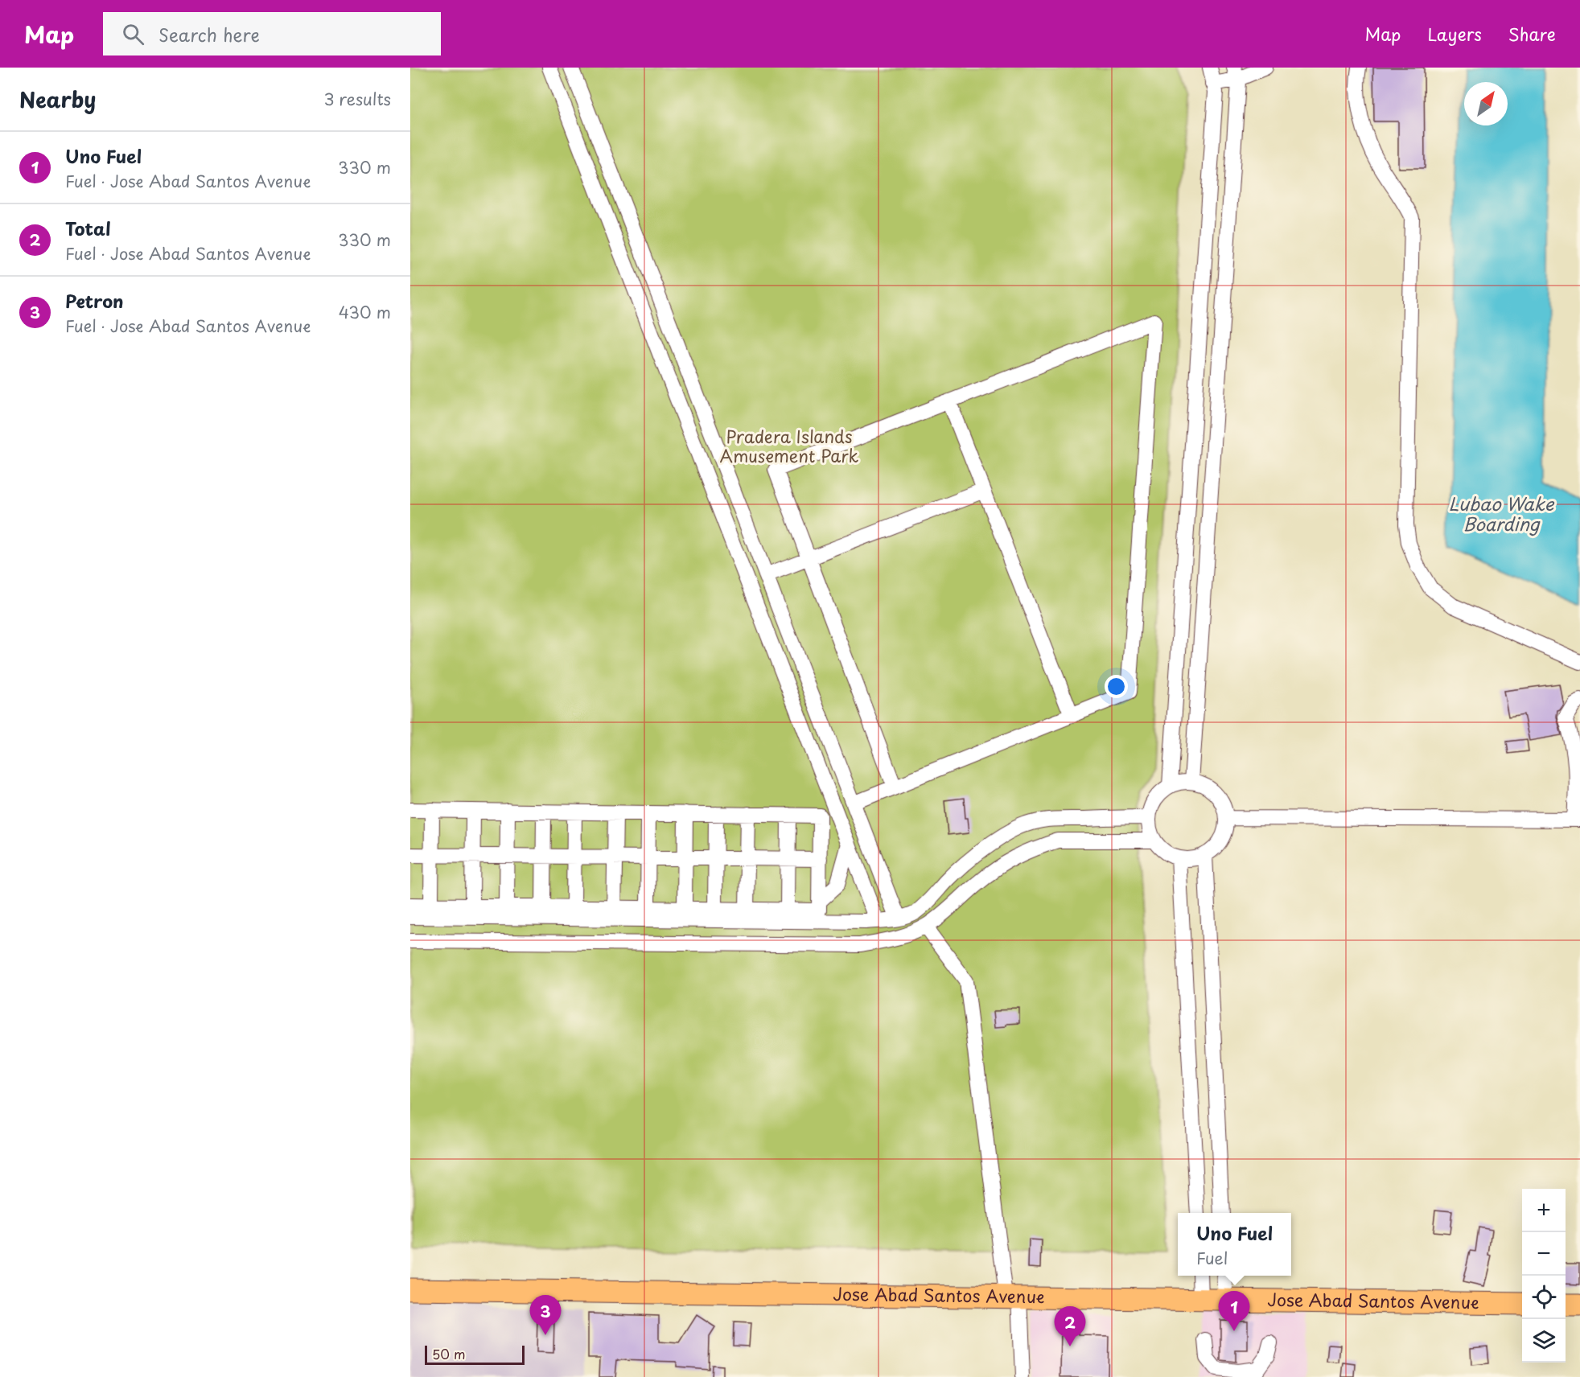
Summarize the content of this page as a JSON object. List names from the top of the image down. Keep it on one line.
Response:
{"streets":{"highway":["Jose Abad Santos Avenue"]},"water":["Lubao Wake Boarding"],"parks":["Pradera Islands Amusement Park"],"scale_bar":"50 m","north":"top right","page":{"header":"Map","search":"Search here","nav":["Map","Layers","Share"],"heading":["Nearby","3 results"],"list":[{"mark":"1","name":"Uno Fuel","note":"Fuel · Jose Abad Santos Avenue","value":"330 m"},{"mark":"2","name":"Total","note":"Fuel · Jose Abad Santos Avenue","value":"330 m"},{"mark":"3","name":"Petron","note":"Fuel · Jose Abad Santos Avenue","value":"430 m"}],"map_buttons":["+","−"],"popup":["Uno Fuel","Fuel"],"pins":["1","3","2"],"scale":"50 m"}}
